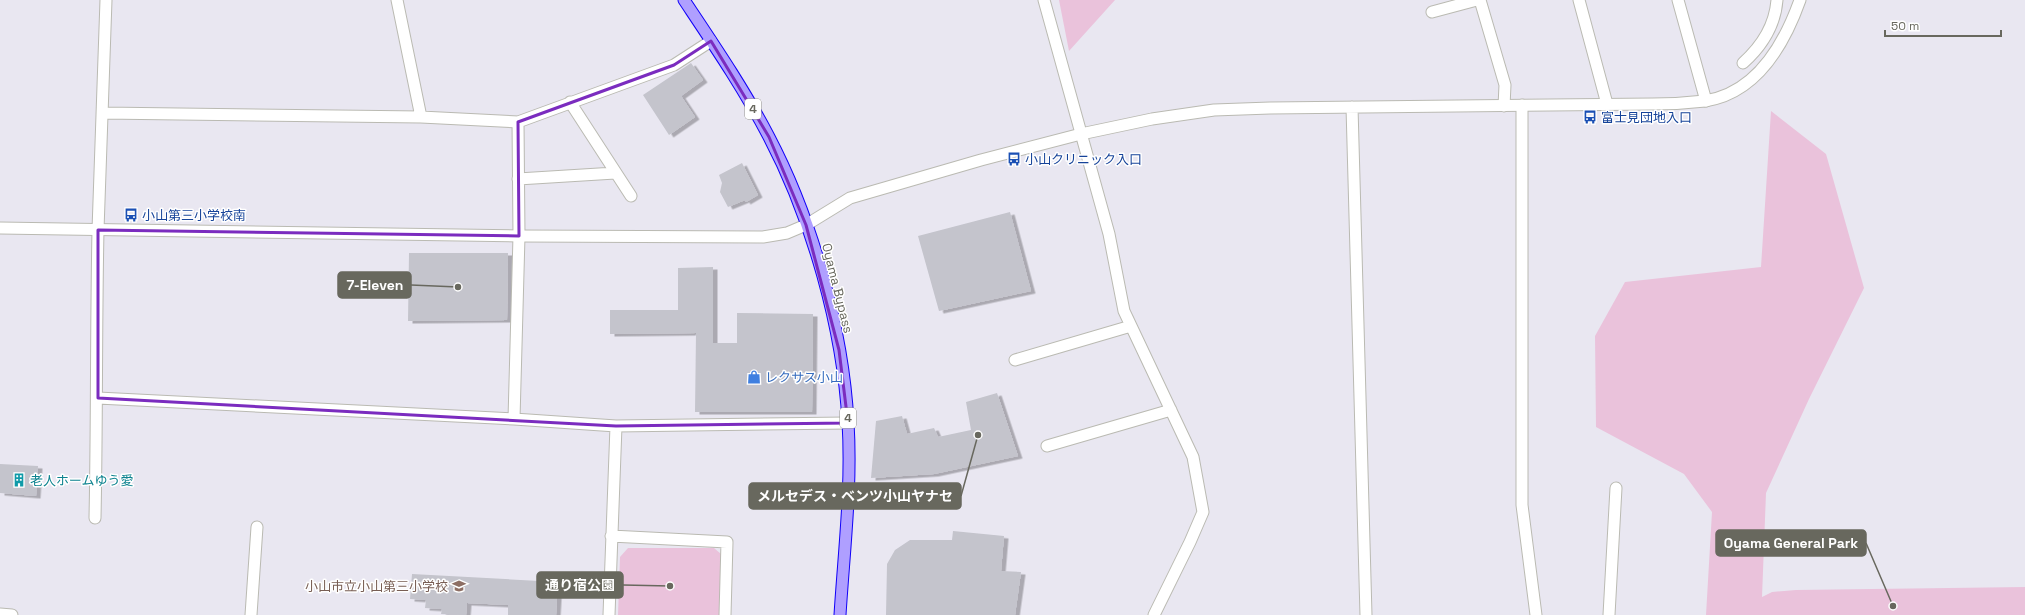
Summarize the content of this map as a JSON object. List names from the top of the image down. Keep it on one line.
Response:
{"streets":{"highway":["4","Oyama Bypass"]},"places":{"bus stop":["富士見団地入口","小山クリニック入口","小山第三小学校南"],"other":["7-Eleven","メルセデス・ベンツ小山ヤナセ","通り宿公園","Oyama General Park"],"shop":["レクサス小山"],"building":["老人ホームゆう愛"],"school or university":["小山市立小山第三小学校"]},"scale_bar":"50 m"}
